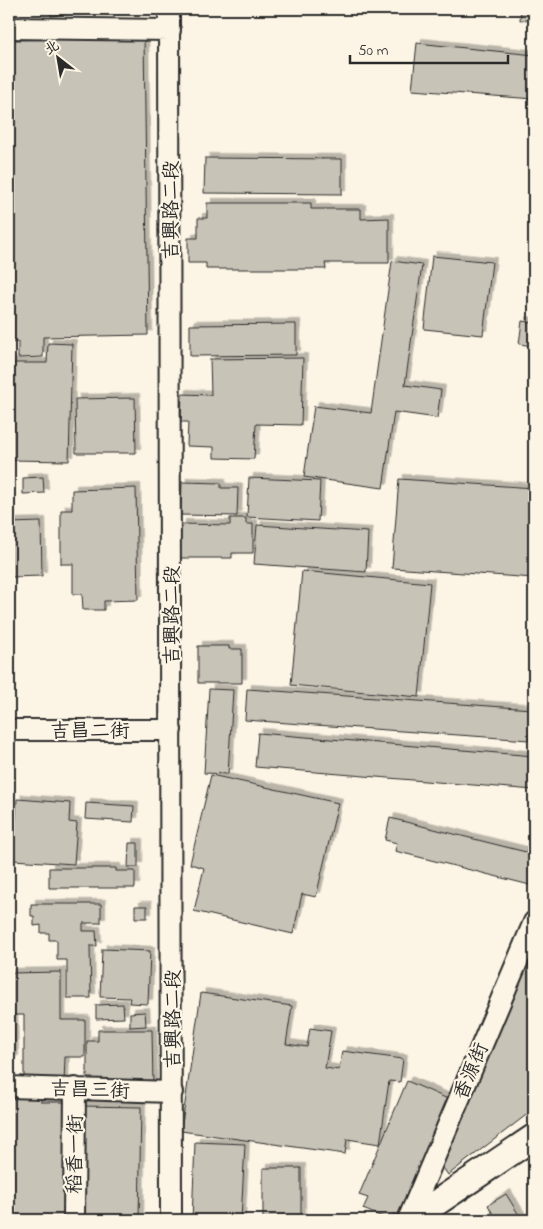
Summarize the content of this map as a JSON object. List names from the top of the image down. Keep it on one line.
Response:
{"streets":{"street":["吉興路二段","吉昌二街","香源街","吉昌三街","稻香一街"]},"crossings":[["吉興路二段","吉昌二街"],["吉興路二段","吉昌三街"],["吉昌三街","稻香一街"]],"scale_bar":"50 m","north":"top left"}
